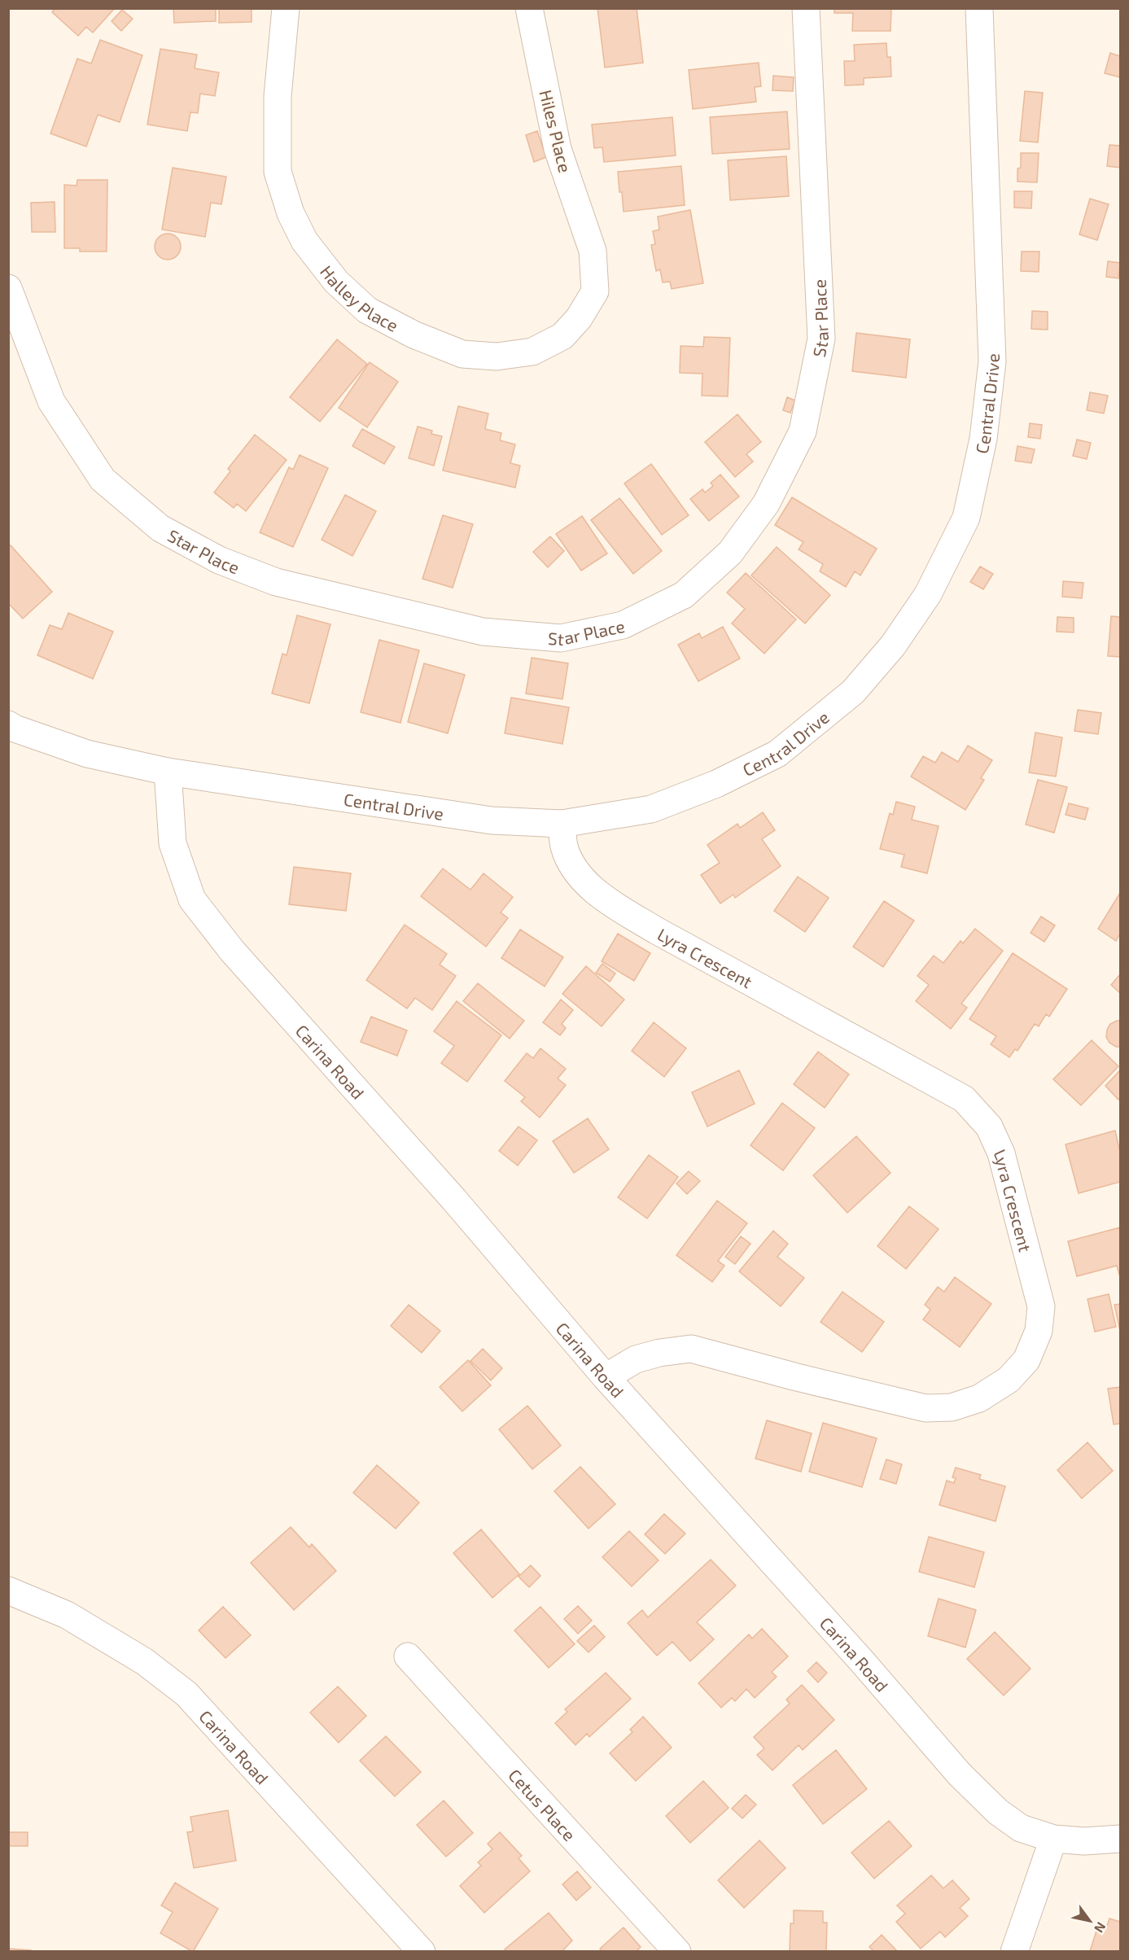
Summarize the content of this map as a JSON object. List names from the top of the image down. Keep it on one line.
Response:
{"streets":{"street":["Hiles Place","Halley Place","Star Place","Central Drive","Lyra Crescent","Carina Road","Cetus Place"]},"crossings":[["Hiles Place","Halley Place"],["Central Drive","Lyra Crescent"],["Central Drive","Carina Road"],["Lyra Crescent","Carina Road"]],"north":"bottom right"}
